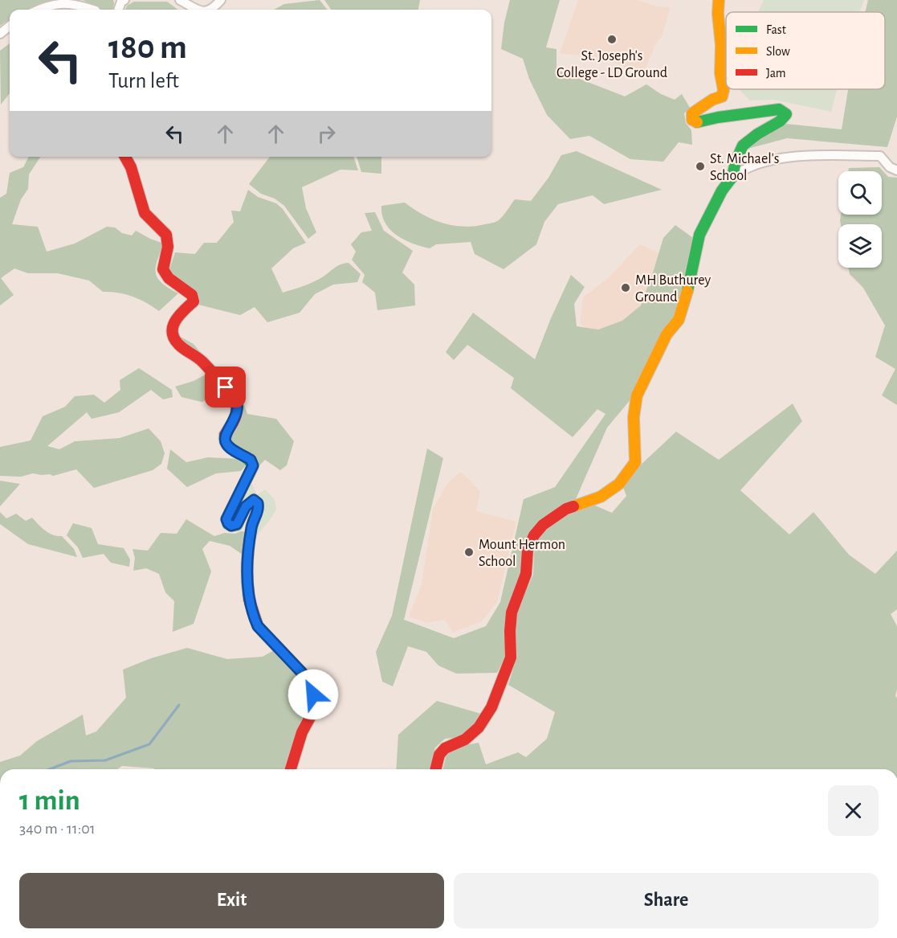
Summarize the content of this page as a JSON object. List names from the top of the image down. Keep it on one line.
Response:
{"places":["St. Joseph's College - LD Ground","St. Michael's School","MH Buthurey Ground","Mount Hermon School"],"legend":["Fast","Slow","Jam"],"page":{"turn":["180 m","Turn left"],"heading":["1 min","340 m · 11:01"],"buttons":["Exit","Share"]}}
